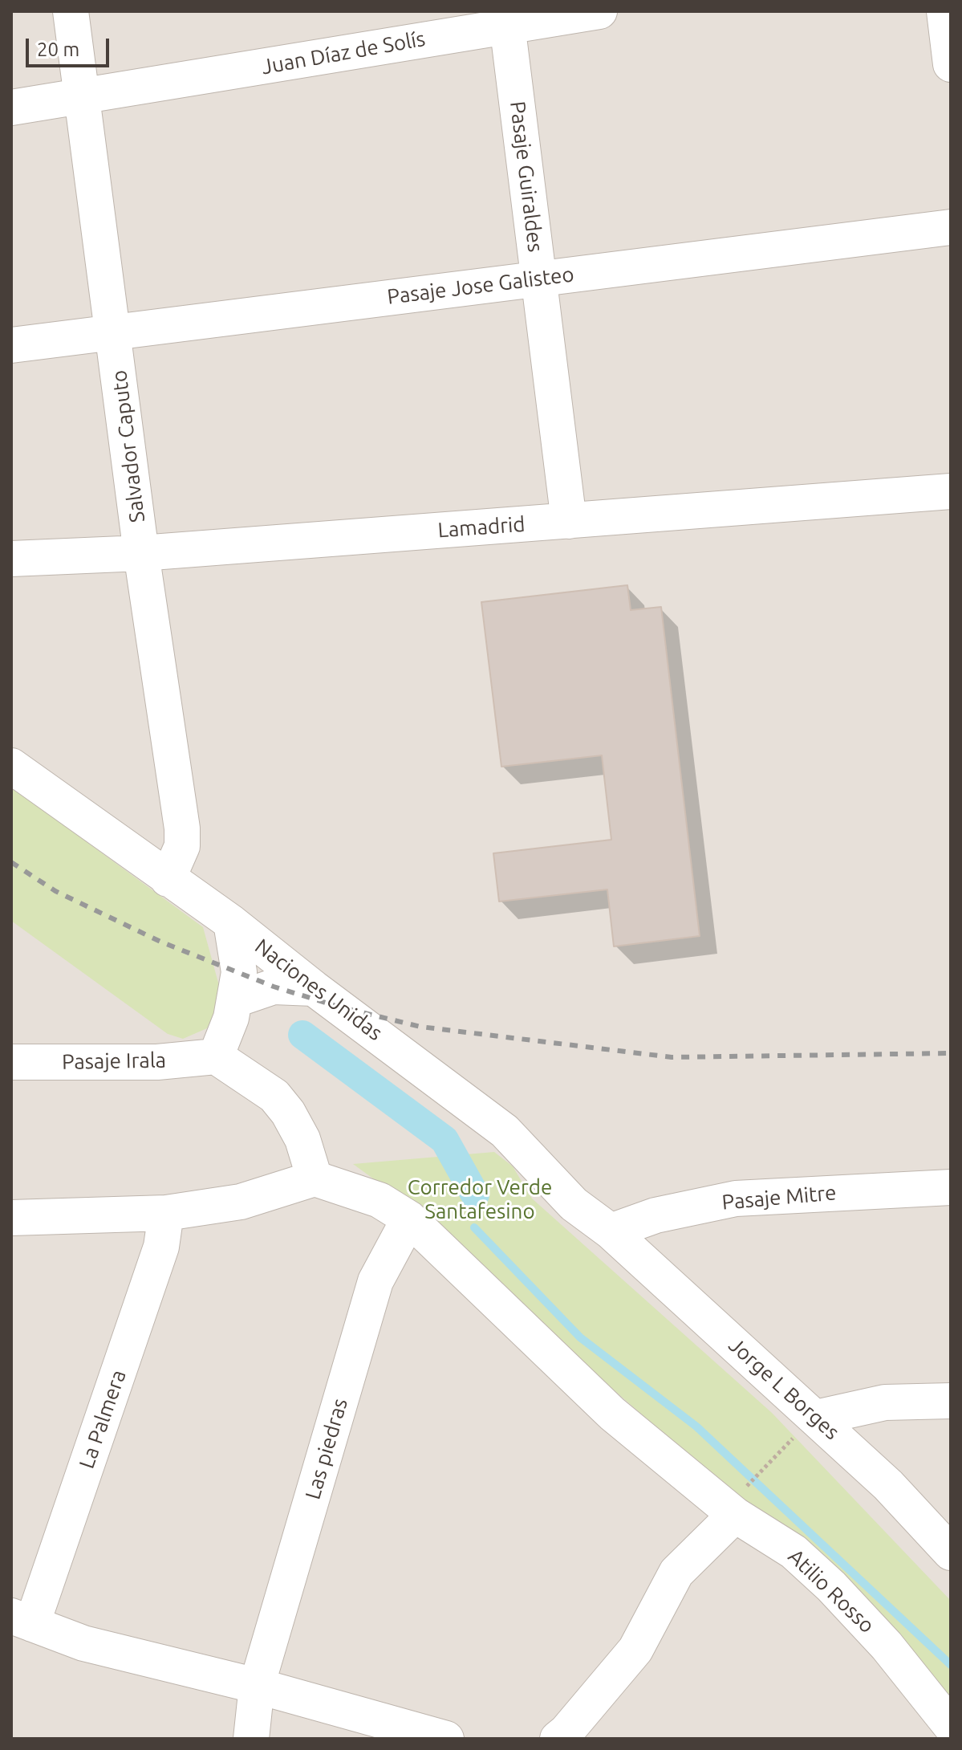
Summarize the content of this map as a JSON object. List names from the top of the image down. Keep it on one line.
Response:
{"streets":{"street":["Juan Díaz de Solís","Pasaje Guiraldes","Pasaje Jose Galisteo","Salvador Caputo","Lamadrid","Naciones Unidas","Pasaje Irala","Pasaje Mitre","Jorge L Borges","La Palmera","Las piedras","Atilio Rosso"]},"crossings":[["Juan Díaz de Solís","Pasaje Guiraldes"],["Juan Díaz de Solís","Salvador Caputo"],["Pasaje Guiraldes","Pasaje Jose Galisteo"],["Pasaje Guiraldes","Lamadrid"],["Pasaje Jose Galisteo","Salvador Caputo"],["Salvador Caputo","Lamadrid"],["Salvador Caputo","Naciones Unidas"],["Naciones Unidas","Pasaje Mitre"],["Naciones Unidas","Jorge L Borges"],["Pasaje Mitre","Jorge L Borges"],["Las piedras","Atilio Rosso"]],"parks":["Corredor Verde Santafesino"],"scale_bar":"20 m"}
